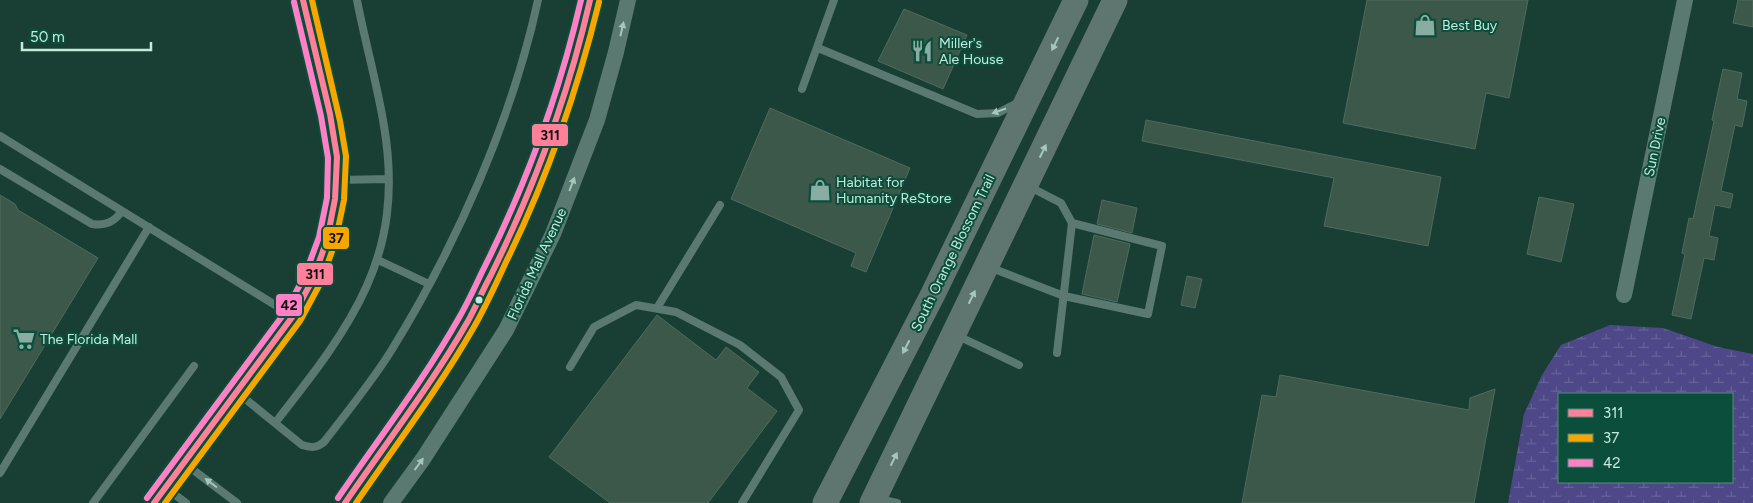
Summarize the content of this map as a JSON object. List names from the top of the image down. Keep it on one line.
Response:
{"streets":{"main road":["South Orange Blossom Trail"],"street":["Sun Drive","Florida Mall Avenue"]},"places":{"shop":["Best Buy","Habitat for Humanity ReStore"],"restaurant":["Miller's Ale House"],"supermarket":["The Florida Mall"]},"lines":["transit line 311","transit line 37","transit line 42"],"legend":["311","37","42"],"scale_bar":"50 m"}
